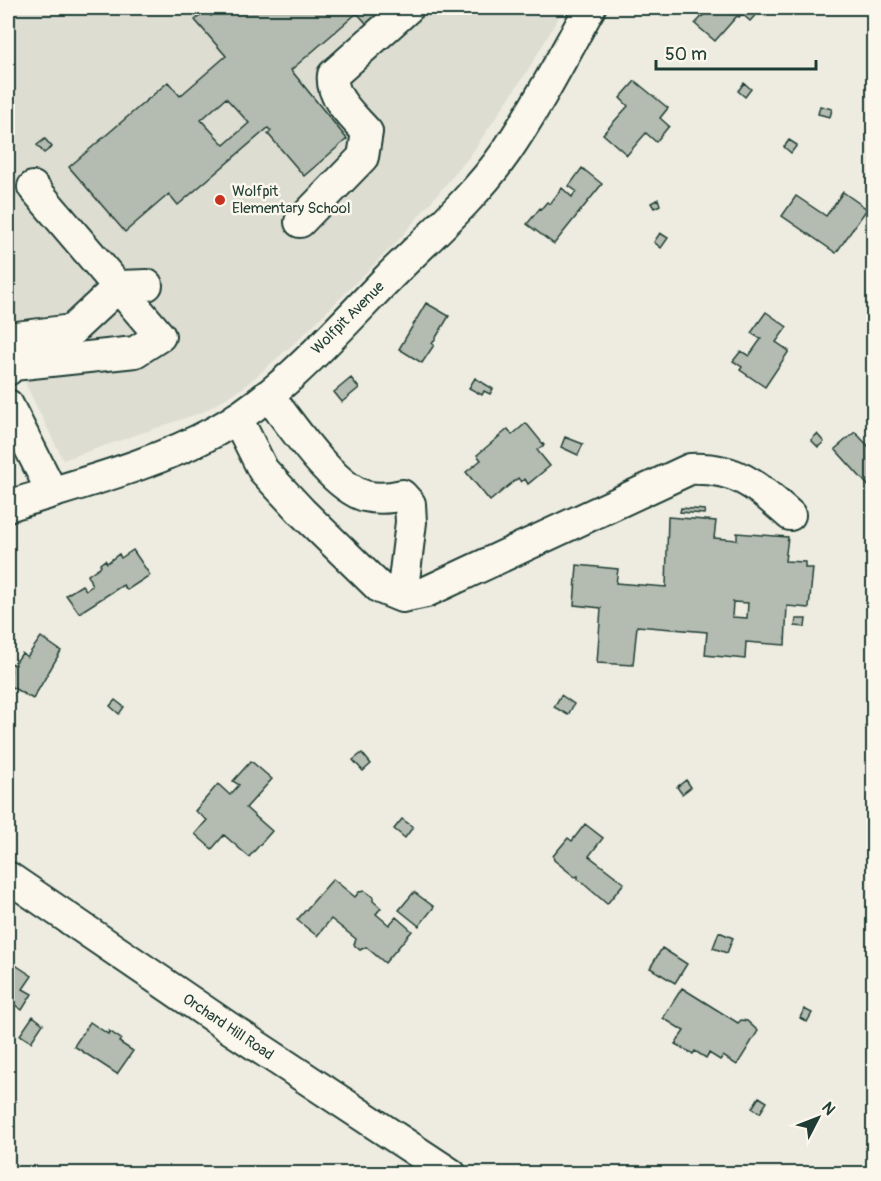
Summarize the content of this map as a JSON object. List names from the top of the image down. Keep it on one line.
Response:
{"streets":{"street":["Wolfpit Avenue","Orchard Hill Road"]},"places":["Wolfpit Elementary School"],"scale_bar":"50 m","north":"top right"}
